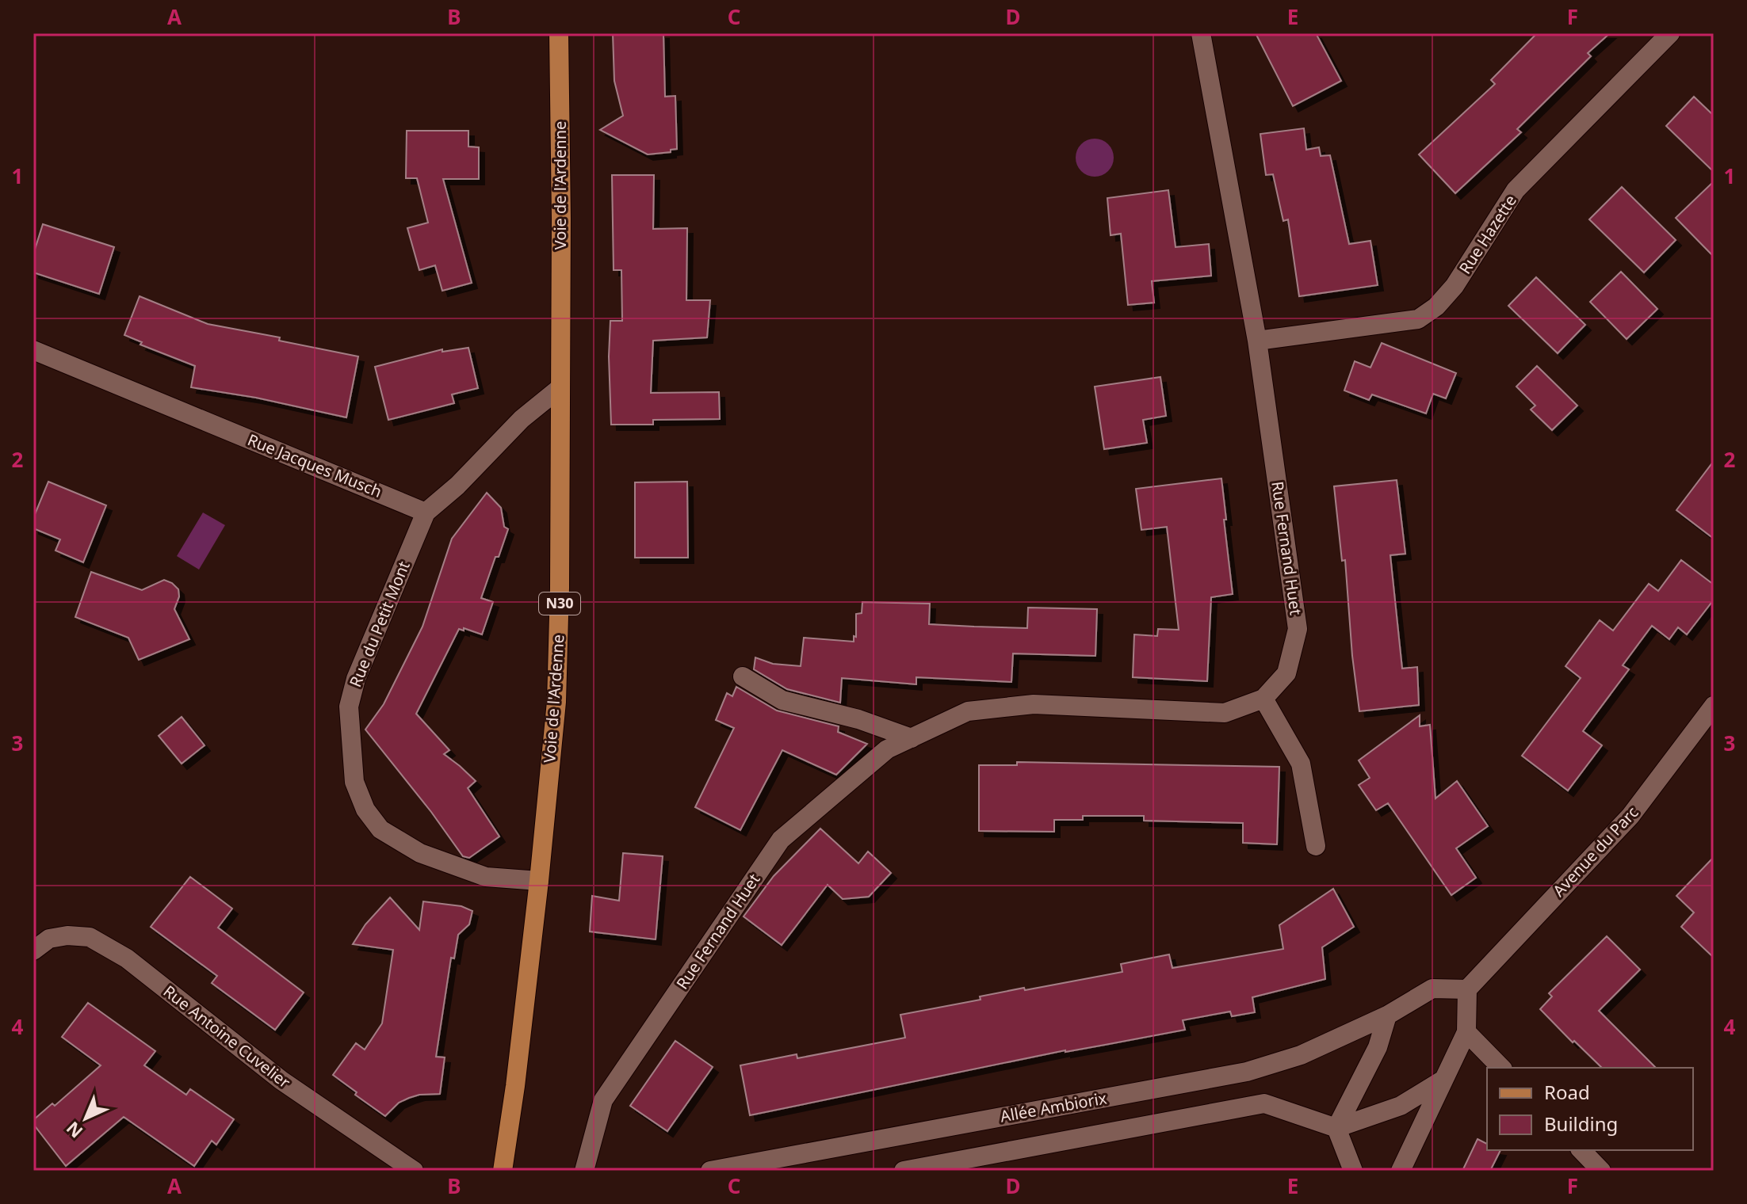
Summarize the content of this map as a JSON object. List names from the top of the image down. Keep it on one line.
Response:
{"streets":{"main road":["Voie de l'Ardenne","N30"],"street":["Rue Hazette","Rue Jacques Musch","Rue Fernand Huet","Rue du Petit Mont","Avenue du Parc","Rue Antoine Cuvelier","Allée Ambiorix"]},"crossings":[["Voie de l'Ardenne","Rue du Petit Mont"],["Rue Hazette","Rue Fernand Huet"],["Rue Jacques Musch","Rue du Petit Mont"]],"legend":["Road","Building"],"north":"bottom left","grid":{"columns":["A","B","C","D","E","F"],"rows":["1","2","3","4"]}}
